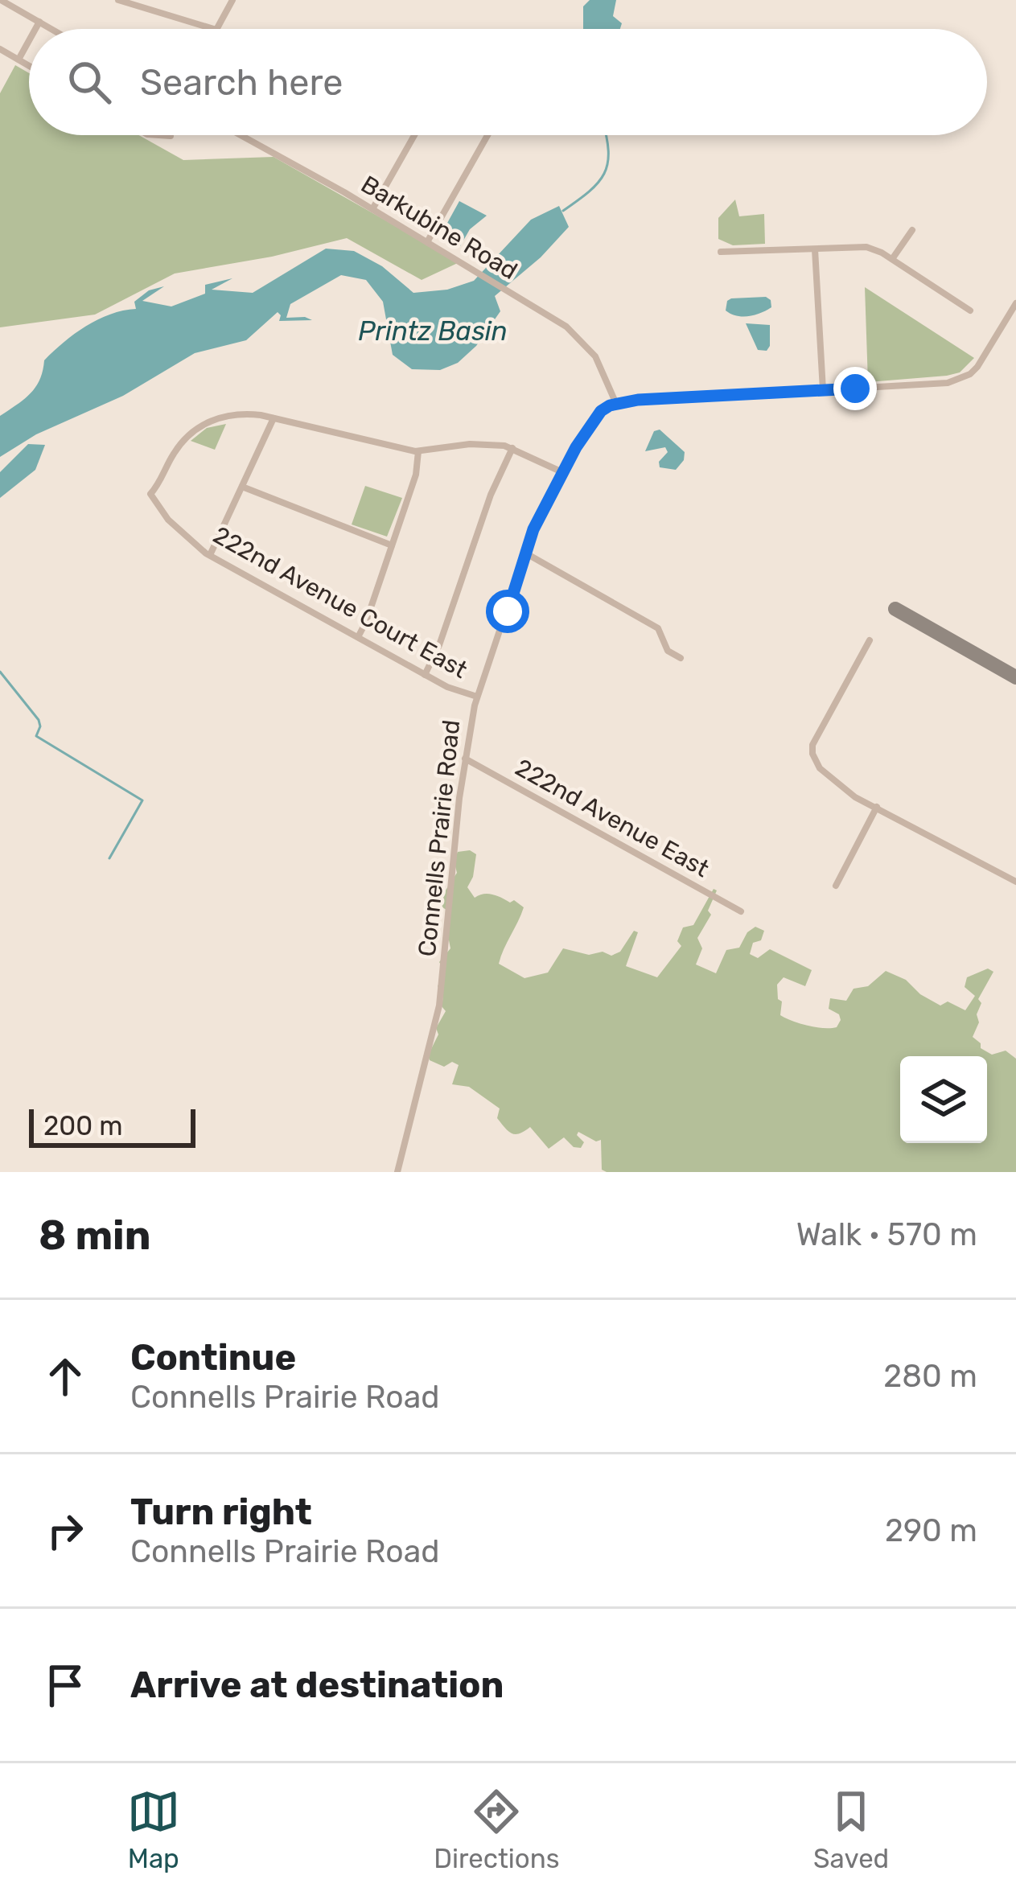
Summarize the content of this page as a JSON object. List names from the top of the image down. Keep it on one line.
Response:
{"streets":{"street":["Barkubine Road","222nd Avenue Court East","222nd Avenue East","Connells Prairie Road"]},"crossings":[["Barkubine Road","Connells Prairie Road"],["222nd Avenue Court East","Connells Prairie Road"],["222nd Avenue East","Connells Prairie Road"]],"water":["Printz Basin"],"scale_bar":"200 m","page":{"search":"Search here","scale":"200 m","heading":["8 min","Walk · 570 m"],"list":[["Continue","Connells Prairie Road","280 m"],["Turn right","Connells Prairie Road","290 m"],"Arrive at destination"],"nav":["Map","Directions","Saved"]}}
